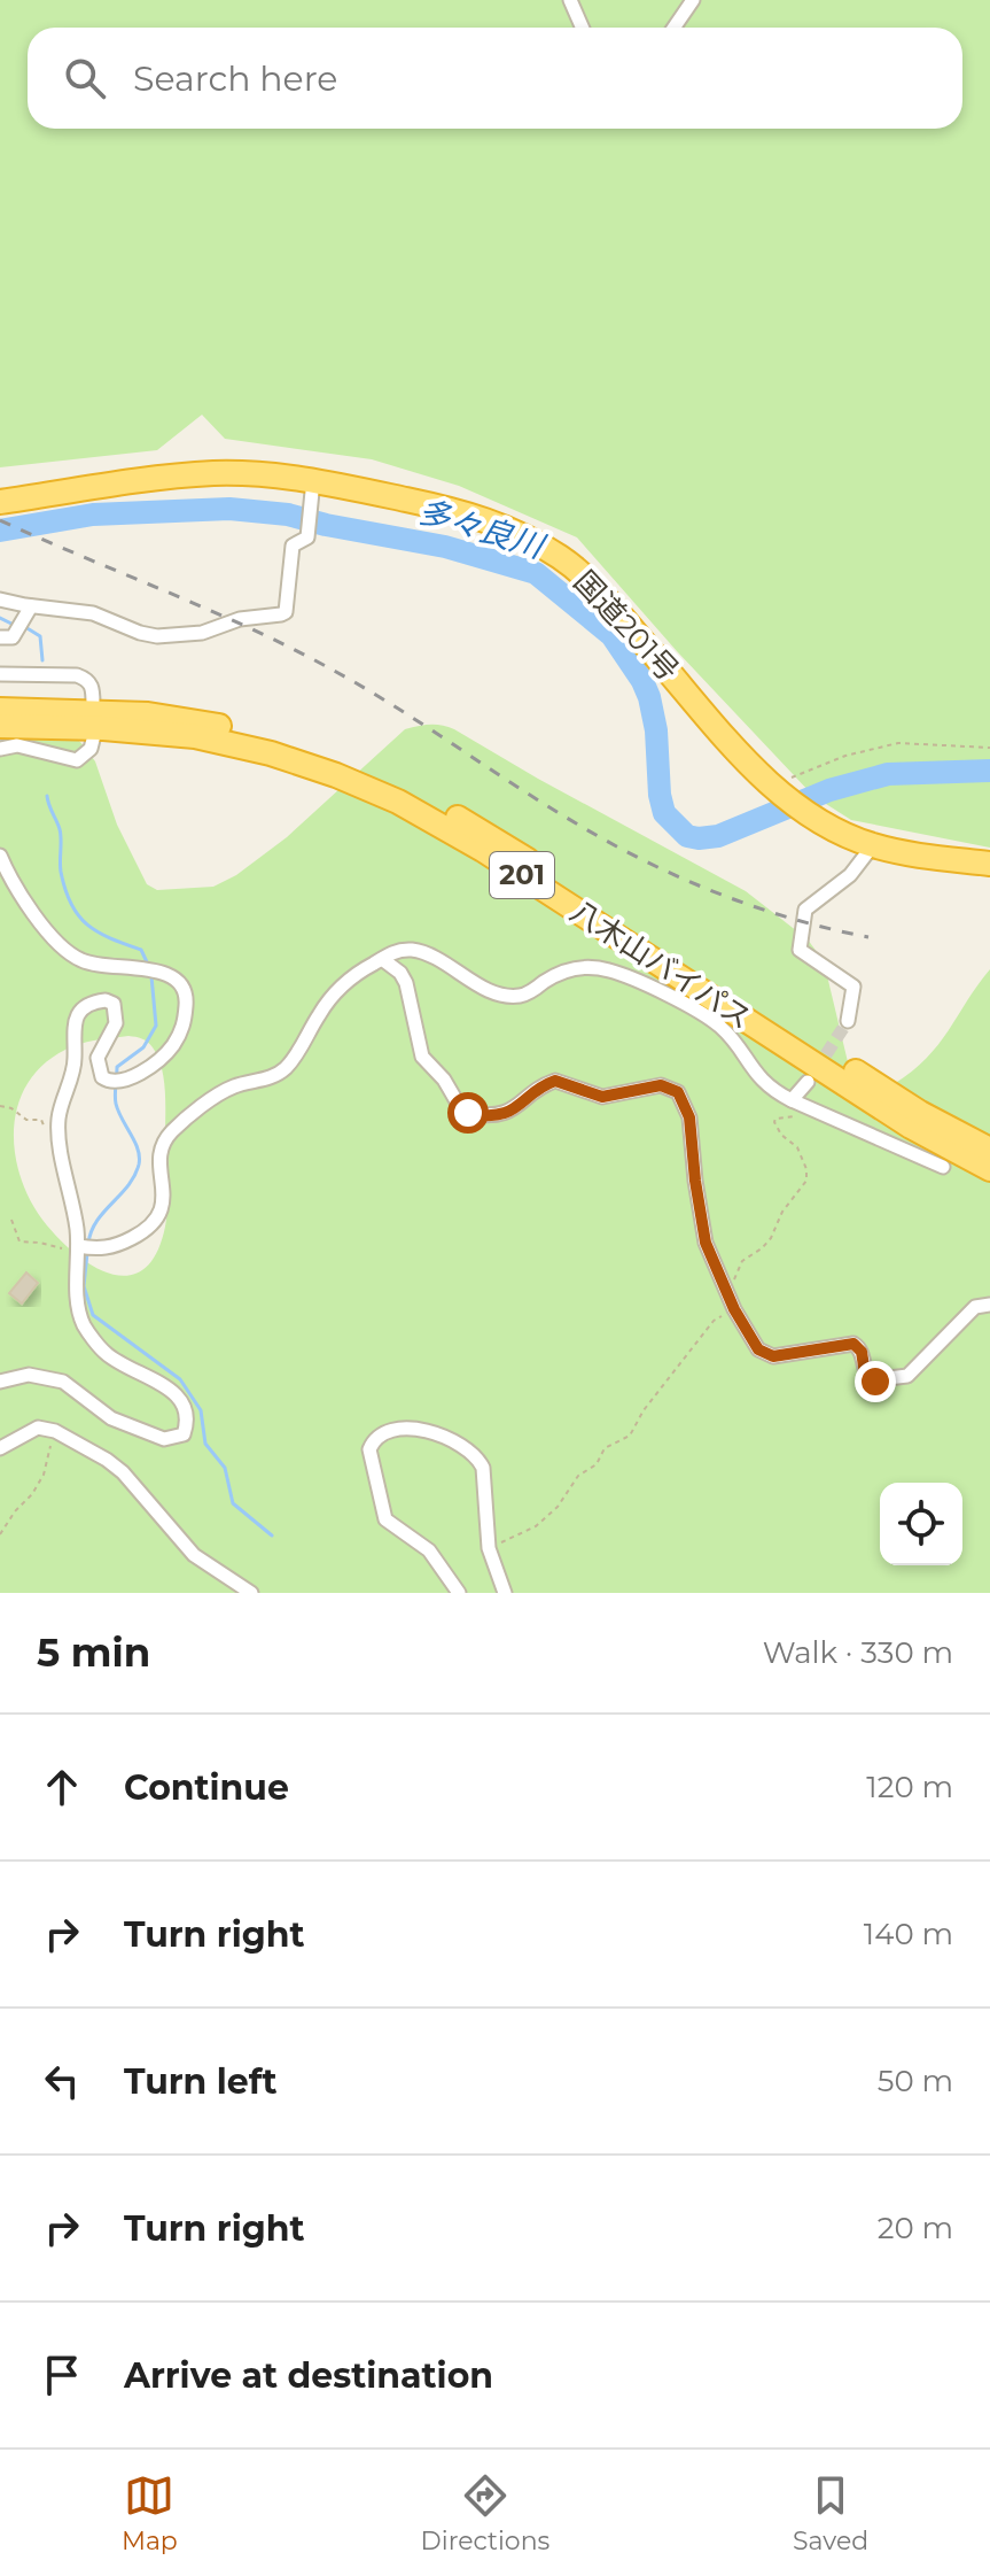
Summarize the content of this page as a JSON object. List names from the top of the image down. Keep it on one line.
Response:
{"streets":{"highway":["国道201号","201","八木山バイパス"]},"water":["多々良川"],"page":{"search":"Search here","heading":["5 min","Walk · 330 m"],"list":[["Continue","120 m"],["Turn right","140 m"],["Turn left","50 m"],["Turn right","20 m"],"Arrive at destination"],"nav":["Map","Directions","Saved"]}}
